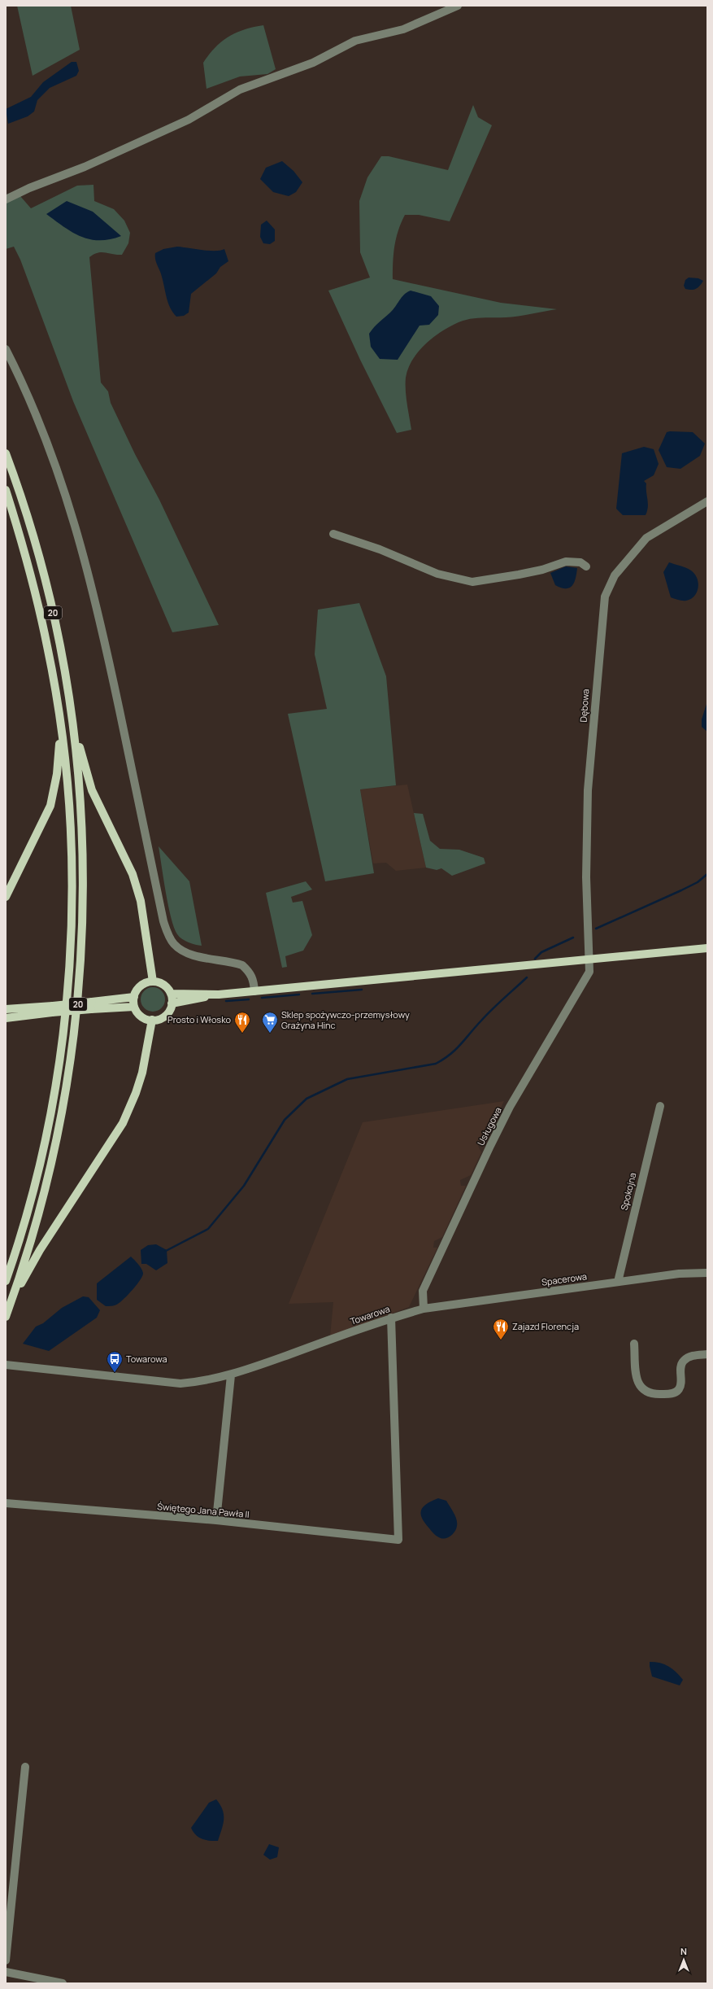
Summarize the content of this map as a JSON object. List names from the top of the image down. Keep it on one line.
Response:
{"streets":{"main road":["20"],"street":["Dębowa","Usługowa","Spokojna","Spacerowa","Towarowa","Świętego Jana Pawła II"]},"crossings":[["Dębowa","Usługowa"],["Usługowa","Spacerowa"],["Usługowa","Towarowa"],["Spokojna","Spacerowa"],["Spacerowa","Towarowa"],["Towarowa","Świętego Jana Pawła II"]],"places":{"restaurant":["Prosto i Włosko","Zajazd Florencja"],"supermarket":["Sklep spożywczo-przemysłowy Grażyna Hinc"],"bus stop":["Towarowa"]},"north":"top"}
